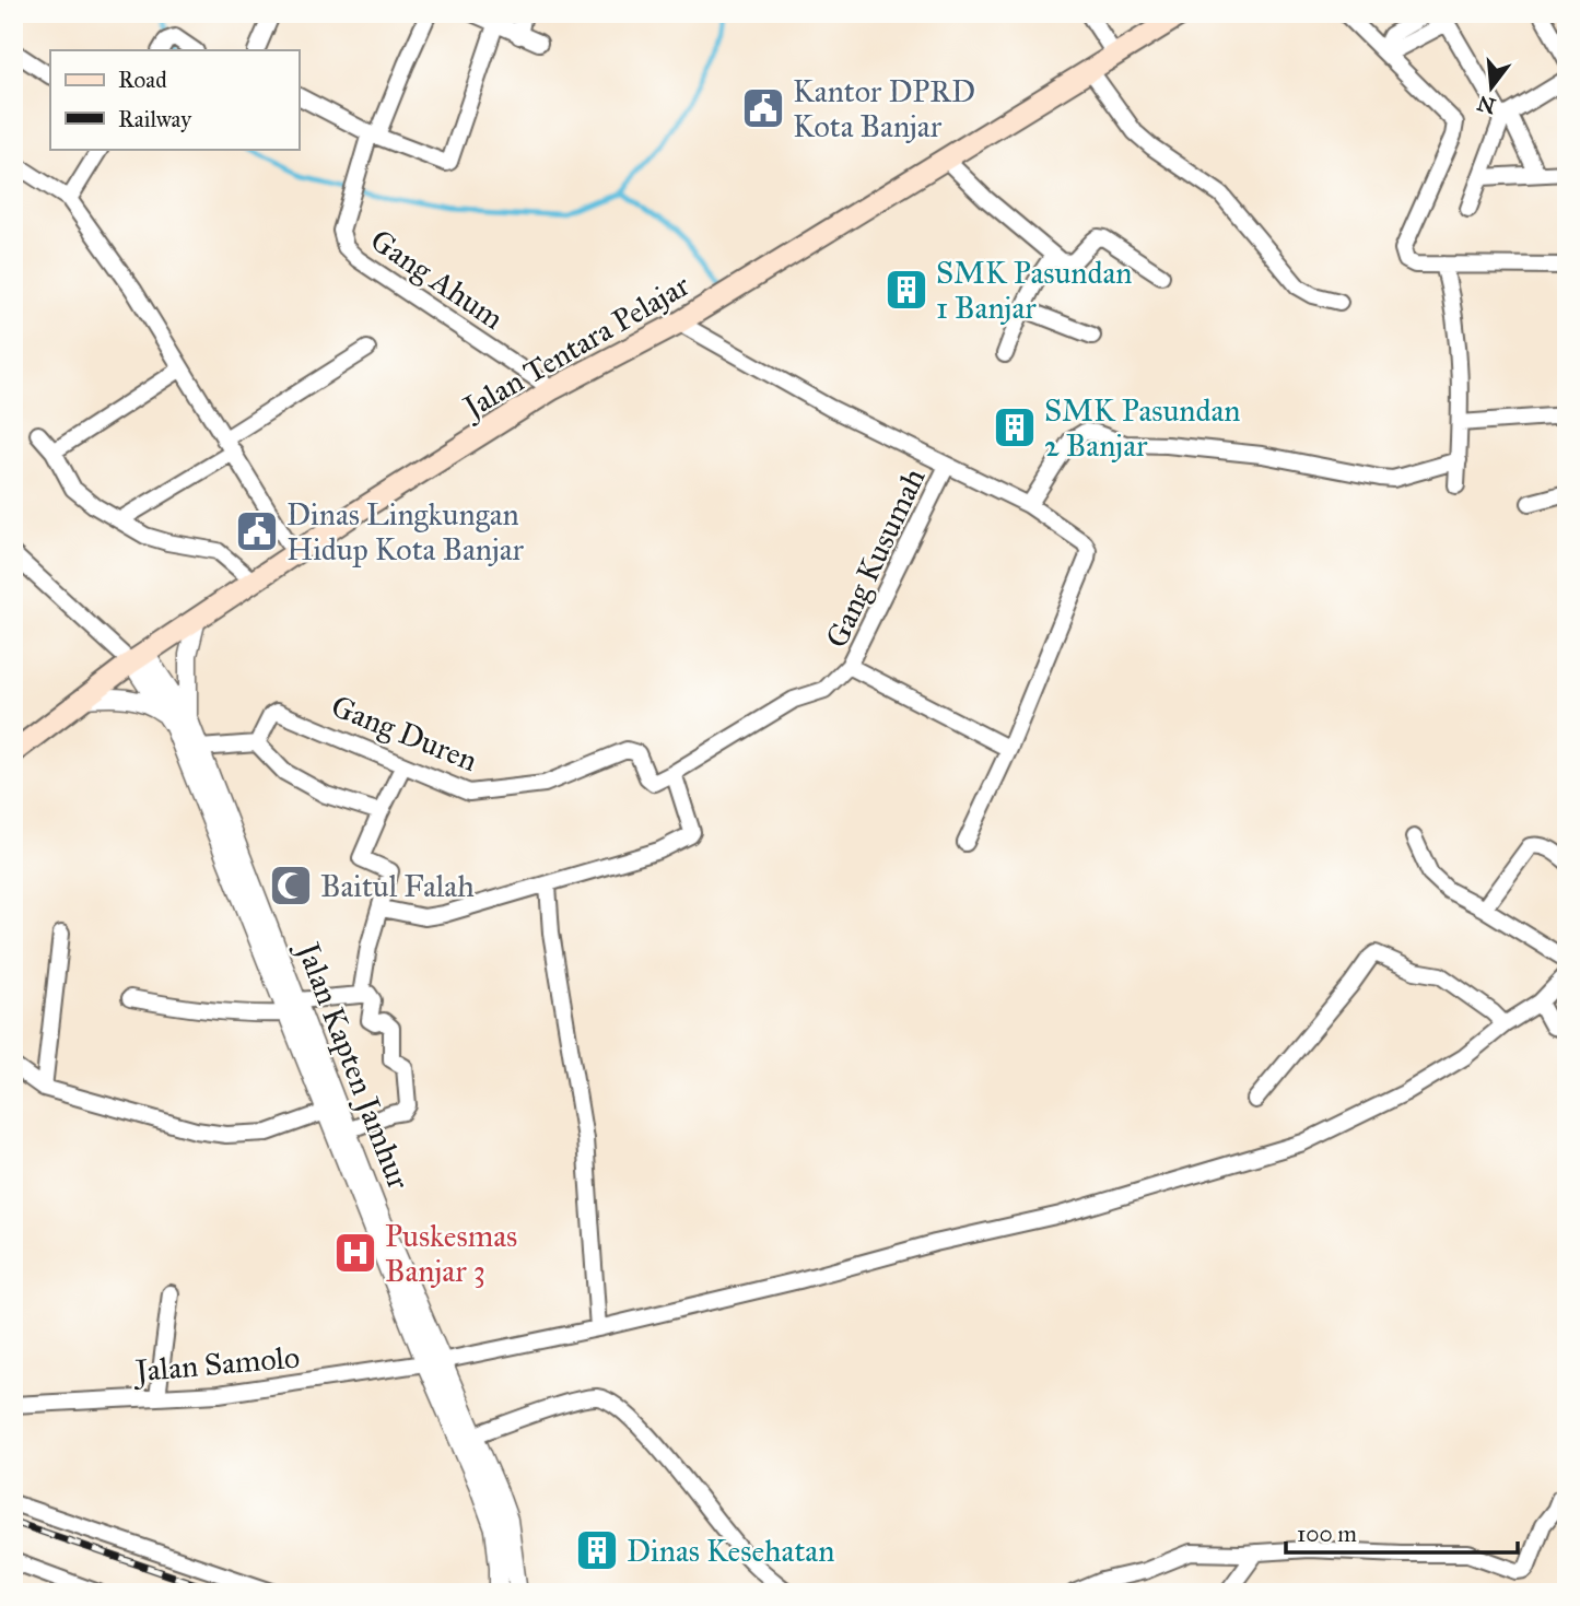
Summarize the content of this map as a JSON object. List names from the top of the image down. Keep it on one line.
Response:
{"streets":{"main road":["Jalan Tentara Pelajar"],"street":["Gang Ahum","Gang Kusumah","Gang Duren","Jalan Kapten Jamhur","Jalan Samolo"]},"crossings":[["Gang Ahum","Jalan Tentara Pelajar"],["Jalan Tentara Pelajar","Gang Kusumah"],["Jalan Tentara Pelajar","Jalan Kapten Jamhur"],["Jalan Kapten Jamhur","Jalan Samolo"]],"places":{"public building":["Kantor DPRD Kota Banjar","Dinas Lingkungan Hidup Kota Banjar"],"building":["SMK Pasundan 1 Banjar","SMK Pasundan 2 Banjar","Dinas Kesehatan"],"mosque":["Baitul Falah"],"hospital":["Puskesmas Banjar 3"]},"legend":["Road","Railway"],"scale_bar":"100 m","north":"bottom"}
